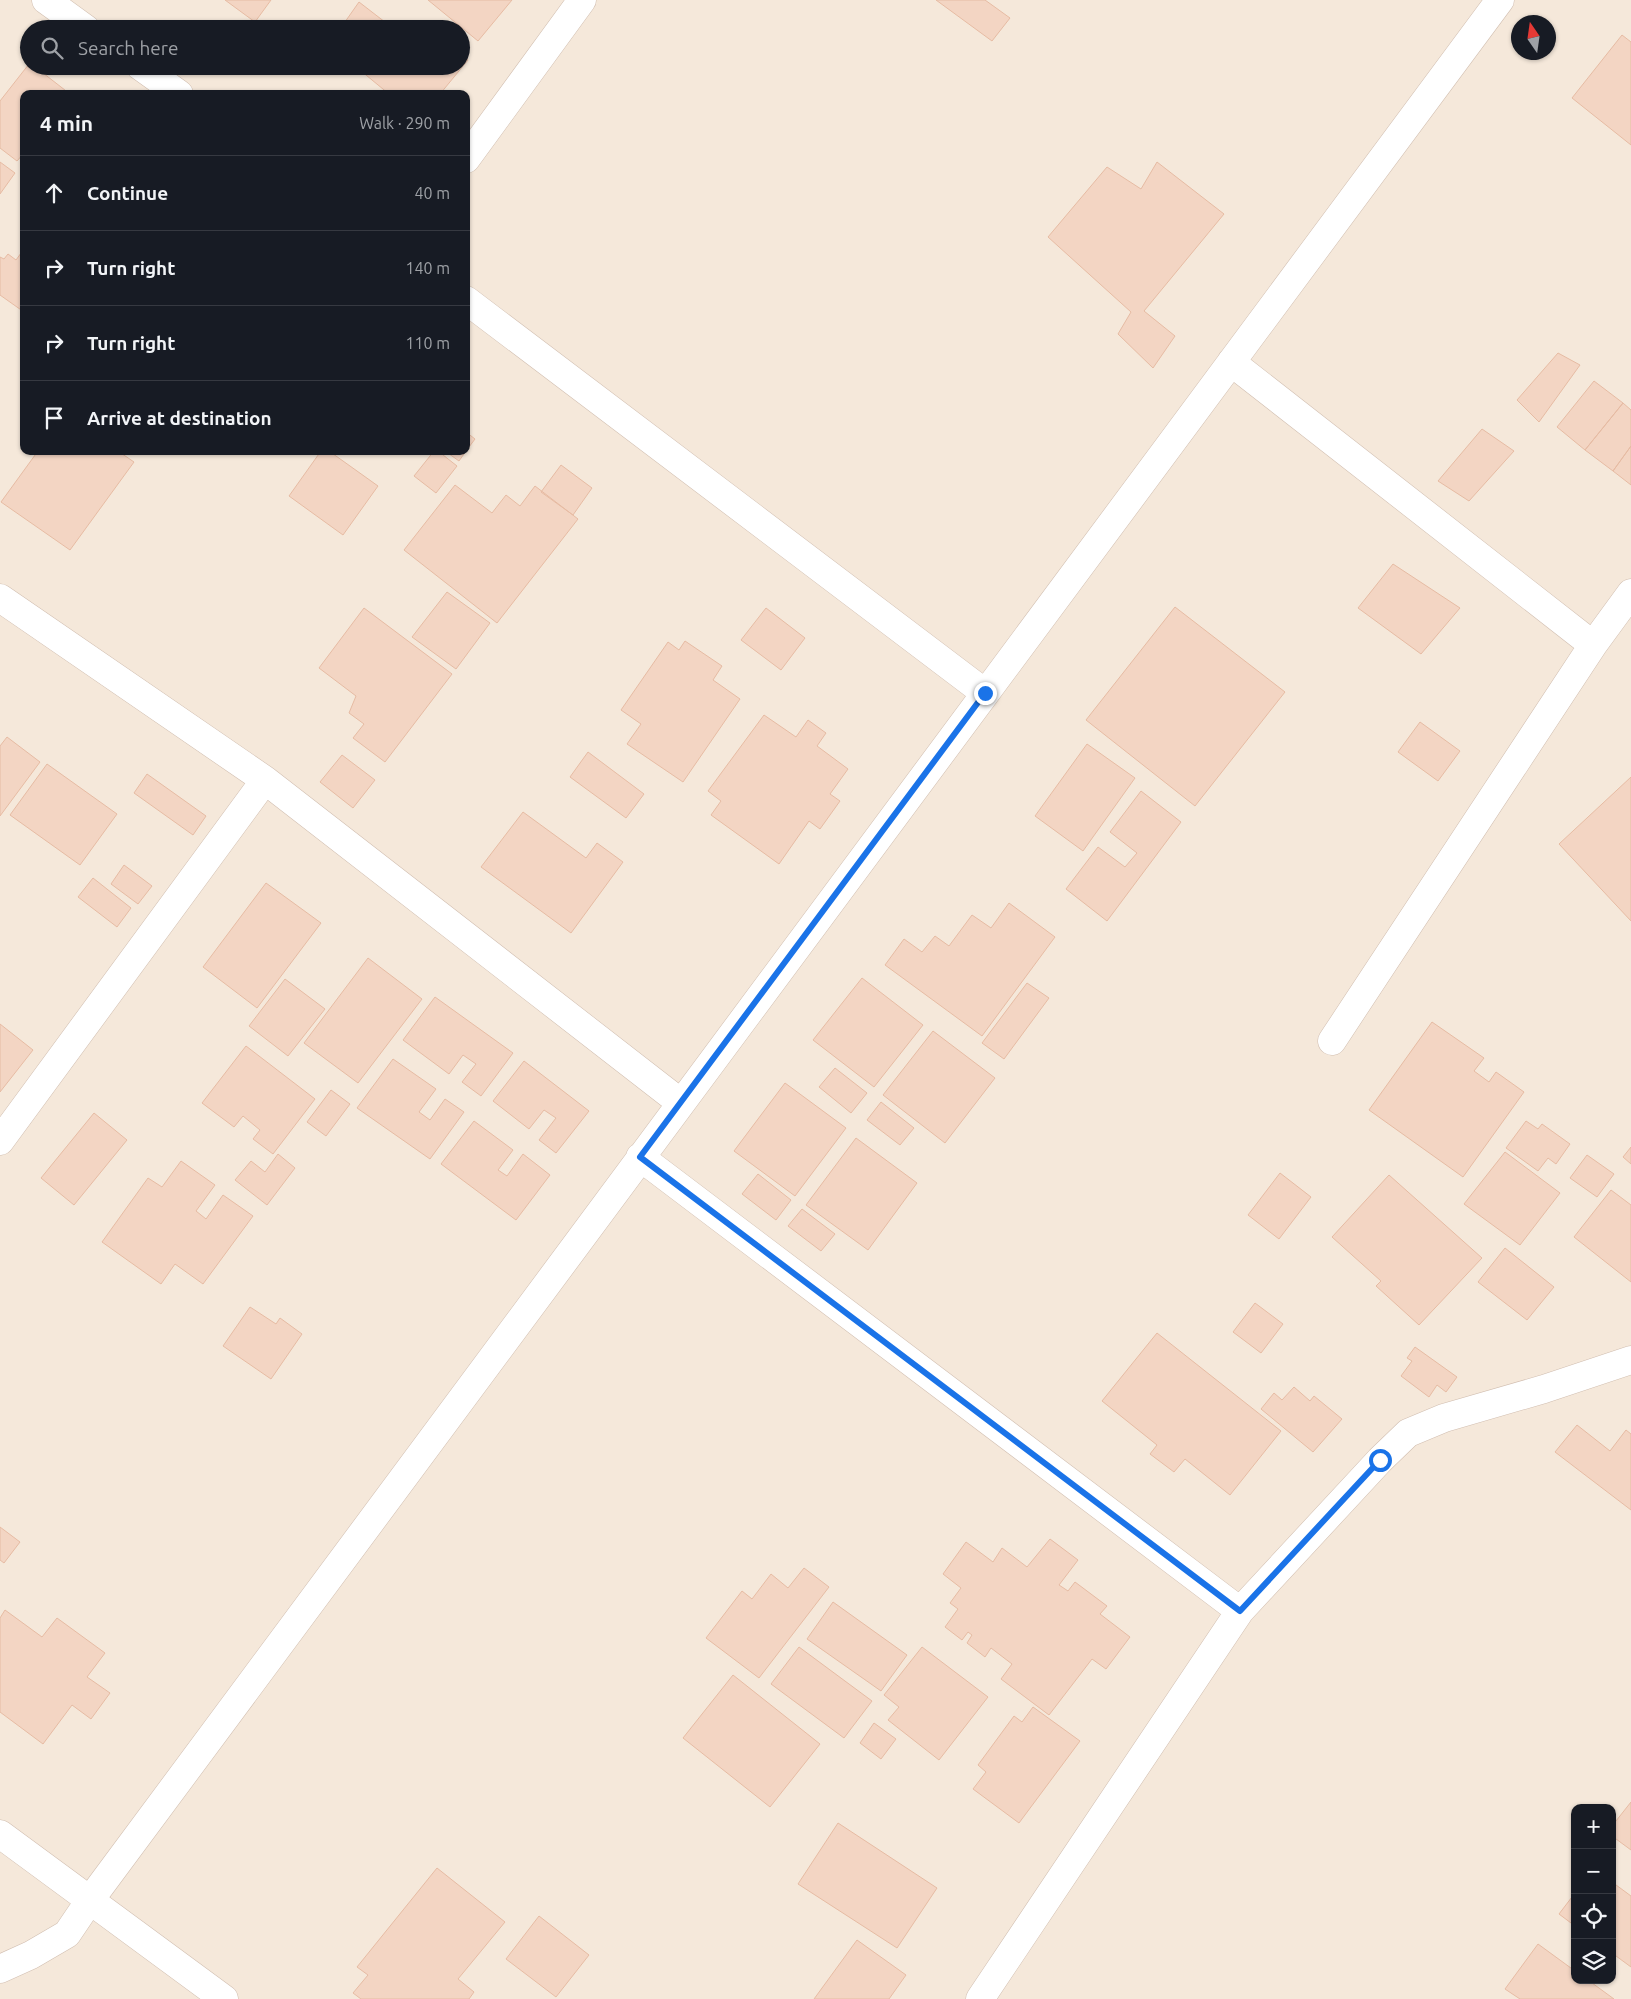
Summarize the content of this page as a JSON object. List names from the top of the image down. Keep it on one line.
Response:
{"north":"top","page":{"search":"Search here","heading":["4 min","Walk · 290 m"],"list":[["Continue","40 m"],["Turn right","140 m"],["Turn right","110 m"],"Arrive at destination"],"map_buttons":["+","−"]}}
